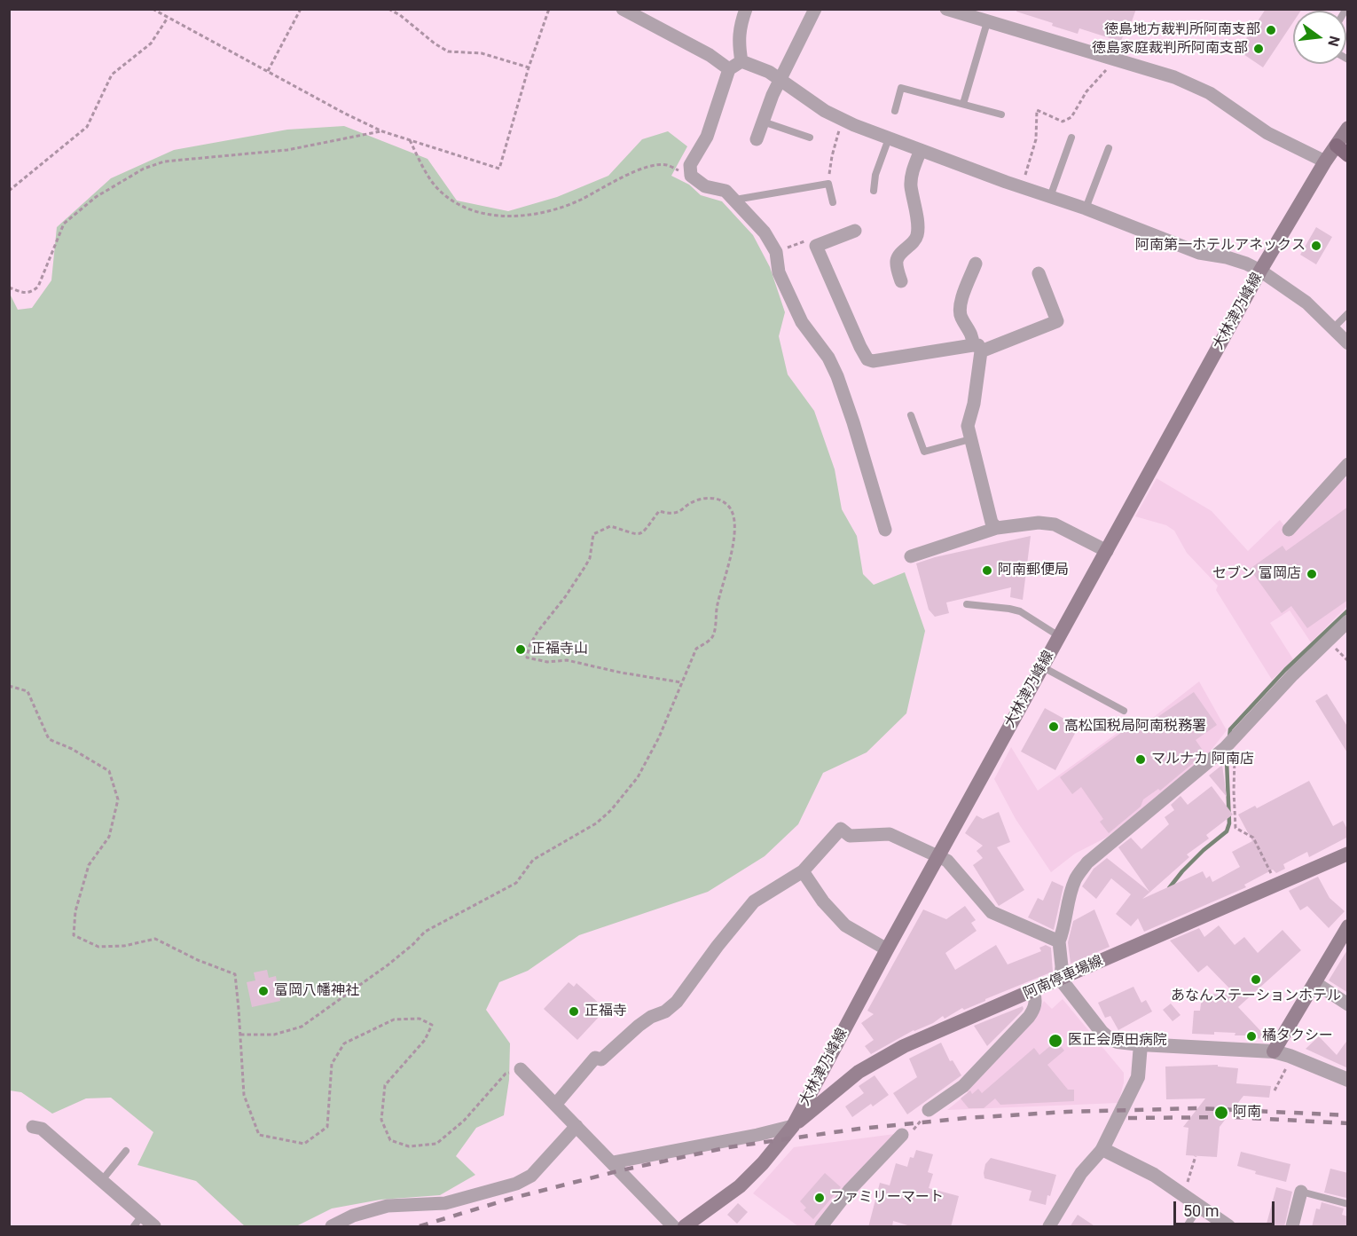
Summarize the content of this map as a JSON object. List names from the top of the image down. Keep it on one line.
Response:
{"streets":{"main road":["大林津乃峰線","阿南停車場線"]},"crossings":[["大林津乃峰線","阿南停車場線"]],"places":["徳島地方裁判所阿南支部","徳島家庭裁判所阿南支部","阿南第一ホテルアネックス","阿南郵便局","セブン 富岡店","正福寺山","高松国税局阿南税務署","マルナカ 阿南店","あなんステーションホテル","富岡八幡神社","正福寺","橘タクシー","医正会原田病院","阿南","ファミリーマート"],"scale_bar":"50 m","north":"right"}
